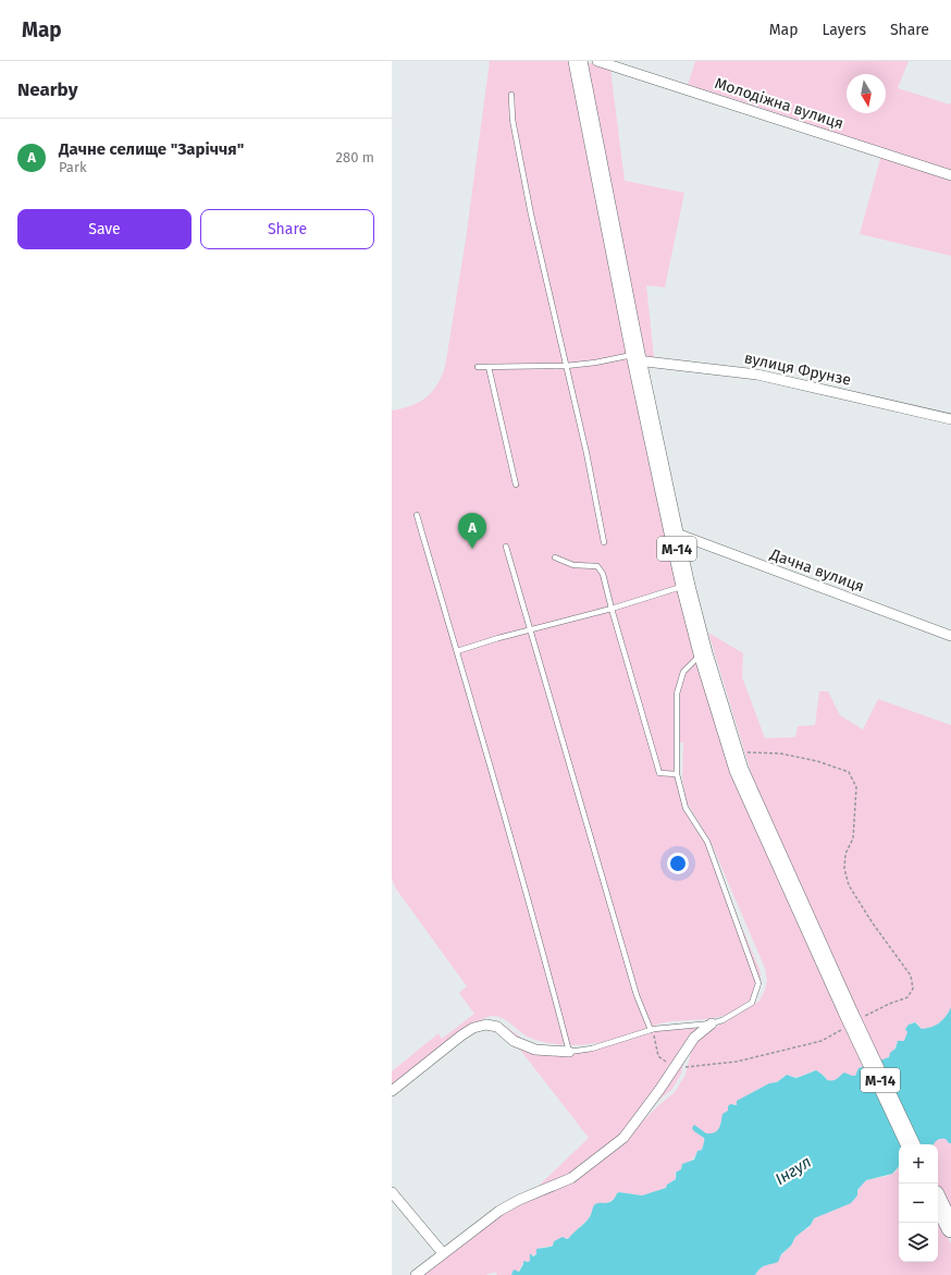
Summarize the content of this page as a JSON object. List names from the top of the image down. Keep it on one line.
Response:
{"streets":{"highway":["М-14"],"street":["Молодіжна вулиця","вулиця Фрунзе","Дачна вулиця"]},"crossings":[["вулиця Фрунзе","М-14"],["М-14","Дачна вулиця"]],"water":["Інгул"],"north":"bottom","page":{"header":"Map","nav":["Map","Layers","Share"],"heading":"Nearby","list":[{"mark":"A","name":"Дачне селище \"Заріччя\"","note":"Park","value":"280 m"}],"buttons":["Save","Share"],"pins":"A","map_buttons":["+","−"]}}
